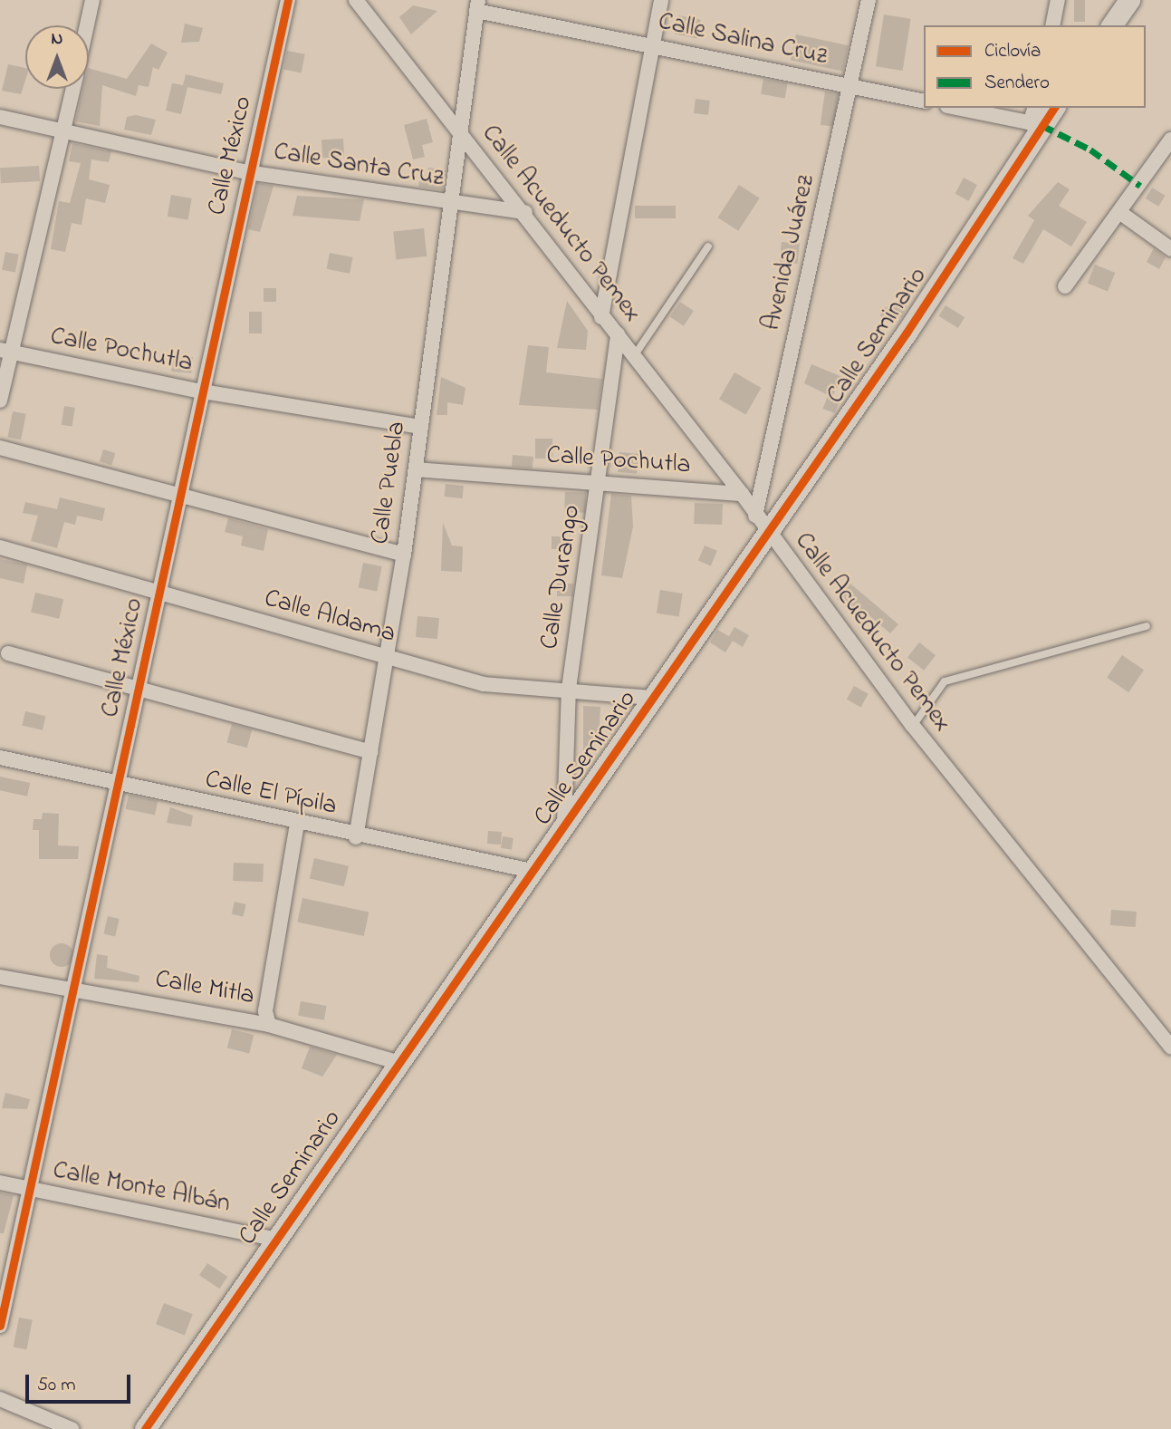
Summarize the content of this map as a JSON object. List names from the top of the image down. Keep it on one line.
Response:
{"streets":{"street":["Calle Salina Cruz","Calle México","Calle Santa Cruz","Calle Acueducto Pemex","Avenida Juárez","Calle Seminario","Calle Pochutla","Calle Puebla","Calle Durango","Calle Aldama","Calle El Pípila","Calle Mitla","Calle Monte Albán"]},"crossings":[["Calle Salina Cruz","Avenida Juárez"],["Calle Salina Cruz","Calle Puebla"],["Calle México","Calle Santa Cruz"],["Calle México","Calle Pochutla"],["Calle México","Calle Aldama"],["Calle México","Calle El Pípila"],["Calle México","Calle Mitla"],["Calle México","Calle Monte Albán"],["Calle Santa Cruz","Calle Acueducto Pemex"],["Calle Santa Cruz","Calle Puebla"],["Calle Acueducto Pemex","Avenida Juárez"],["Calle Acueducto Pemex","Calle Seminario"],["Calle Acueducto Pemex","Calle Pochutla"],["Calle Acueducto Pemex","Calle Puebla"],["Calle Acueducto Pemex","Calle Durango"],["Avenida Juárez","Calle Seminario"],["Calle Seminario","Calle Durango"],["Calle Seminario","Calle Aldama"],["Calle Seminario","Calle El Pípila"],["Calle Seminario","Calle Mitla"],["Calle Seminario","Calle Monte Albán"],["Calle Pochutla","Calle Puebla"],["Calle Pochutla","Calle Durango"],["Calle Puebla","Calle Aldama"],["Calle Puebla","Calle El Pípila"],["Calle Durango","Calle Aldama"]],"legend":["Ciclovía","Sendero"],"scale_bar":"50 m","north":"top"}
